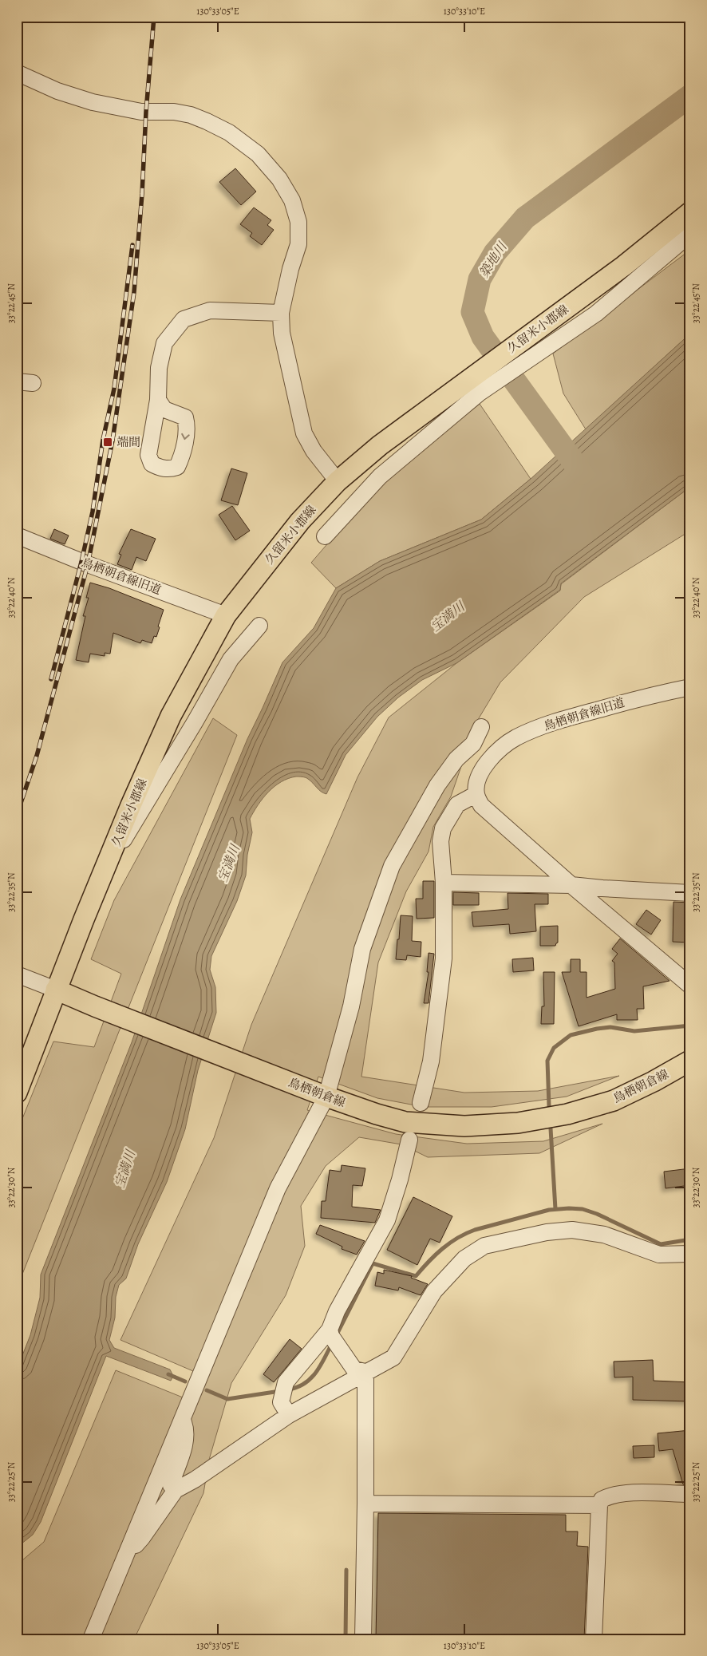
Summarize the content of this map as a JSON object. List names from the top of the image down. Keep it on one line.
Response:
{"streets":{"main road":["久留米小郡線","鳥栖朝倉線"],"street":["鳥栖朝倉線旧道"]},"crossings":[["久留米小郡線","鳥栖朝倉線旧道"],["久留米小郡線","鳥栖朝倉線"]],"water":["築地川","宝満川"],"places":{"transit":["端間"]},"coordinates":["130°33'05\"E","130°33'10\"E","33°22'45\"N","33°22'40\"N","33°22'35\"N","33°22'30\"N","33°22'25\"N"]}
